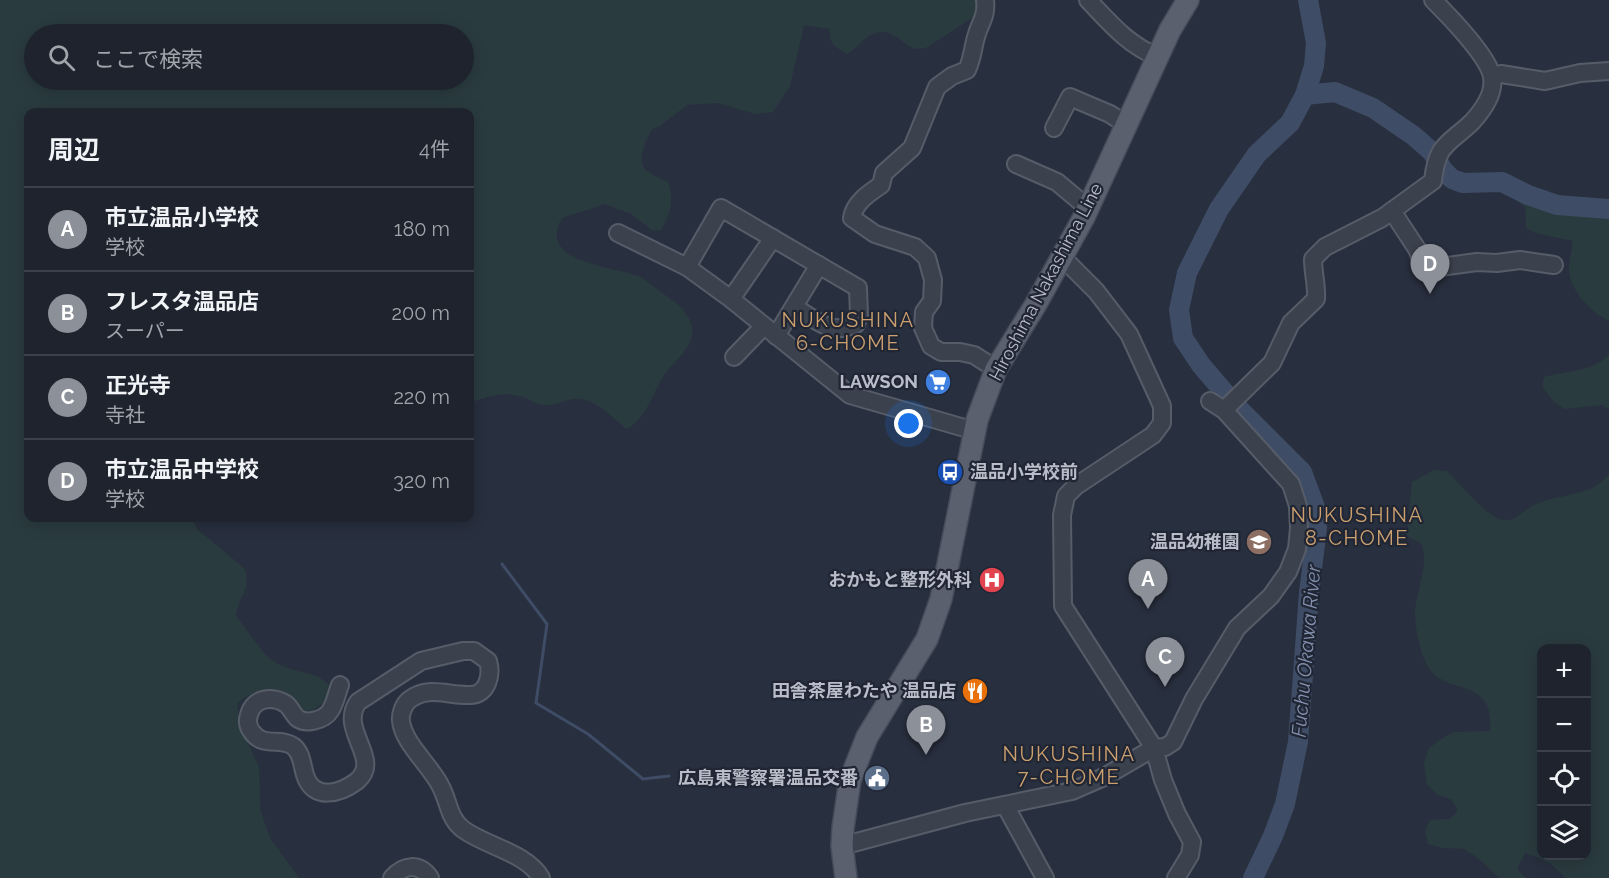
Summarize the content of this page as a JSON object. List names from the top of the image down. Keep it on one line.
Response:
{"streets":{"main road":["Hiroshima Nakashima Line"]},"districts":["NUKUSHINA 6-CHOME","NUKUSHINA 8-CHOME","NUKUSHINA 7-CHOME"],"water":["Fuchu Okawa River"],"places":{"supermarket":["LAWSON"],"bus stop":["温品小学校前"],"school or university":["温品幼稚園"],"hospital":["おかもと整形外科"],"restaurant":["田舎茶屋わたや 温品店"],"public building":["広島東警察署温品交番"]},"page":{"search":"ここで検索","heading":["周辺","4件"],"list":[{"mark":"A","name":"市立温品小学校","note":"学校","value":"180 m"},{"mark":"B","name":"フレスタ温品店","note":"スーパー","value":"200 m"},{"mark":"C","name":"正光寺","note":"寺社","value":"220 m"},{"mark":"D","name":"市立温品中学校","note":"学校","value":"320 m"}],"pins":["D","A","C","B"],"map_buttons":["+","−"]}}
